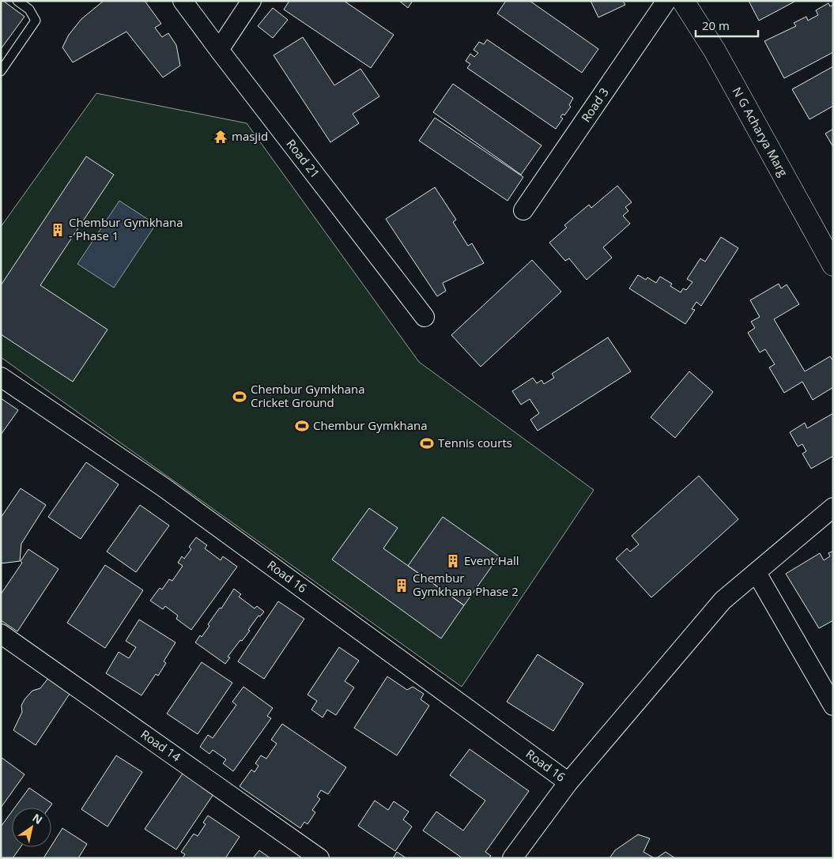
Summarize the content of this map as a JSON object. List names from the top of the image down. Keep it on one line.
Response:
{"streets":{"main road":["N G Acharya Marg"],"street":["Road 3","Road 21","Road 16","Road 14"]},"places":{"temple":["masjid"],"building":["Chembur Gymkhana - Phase 1","Event Hall","Chembur Gymkhana Phase 2"],"sports":["Chembur Gymkhana Cricket Ground","Chembur Gymkhana","Tennis courts"]},"scale_bar":"20 m","north":"top right"}
